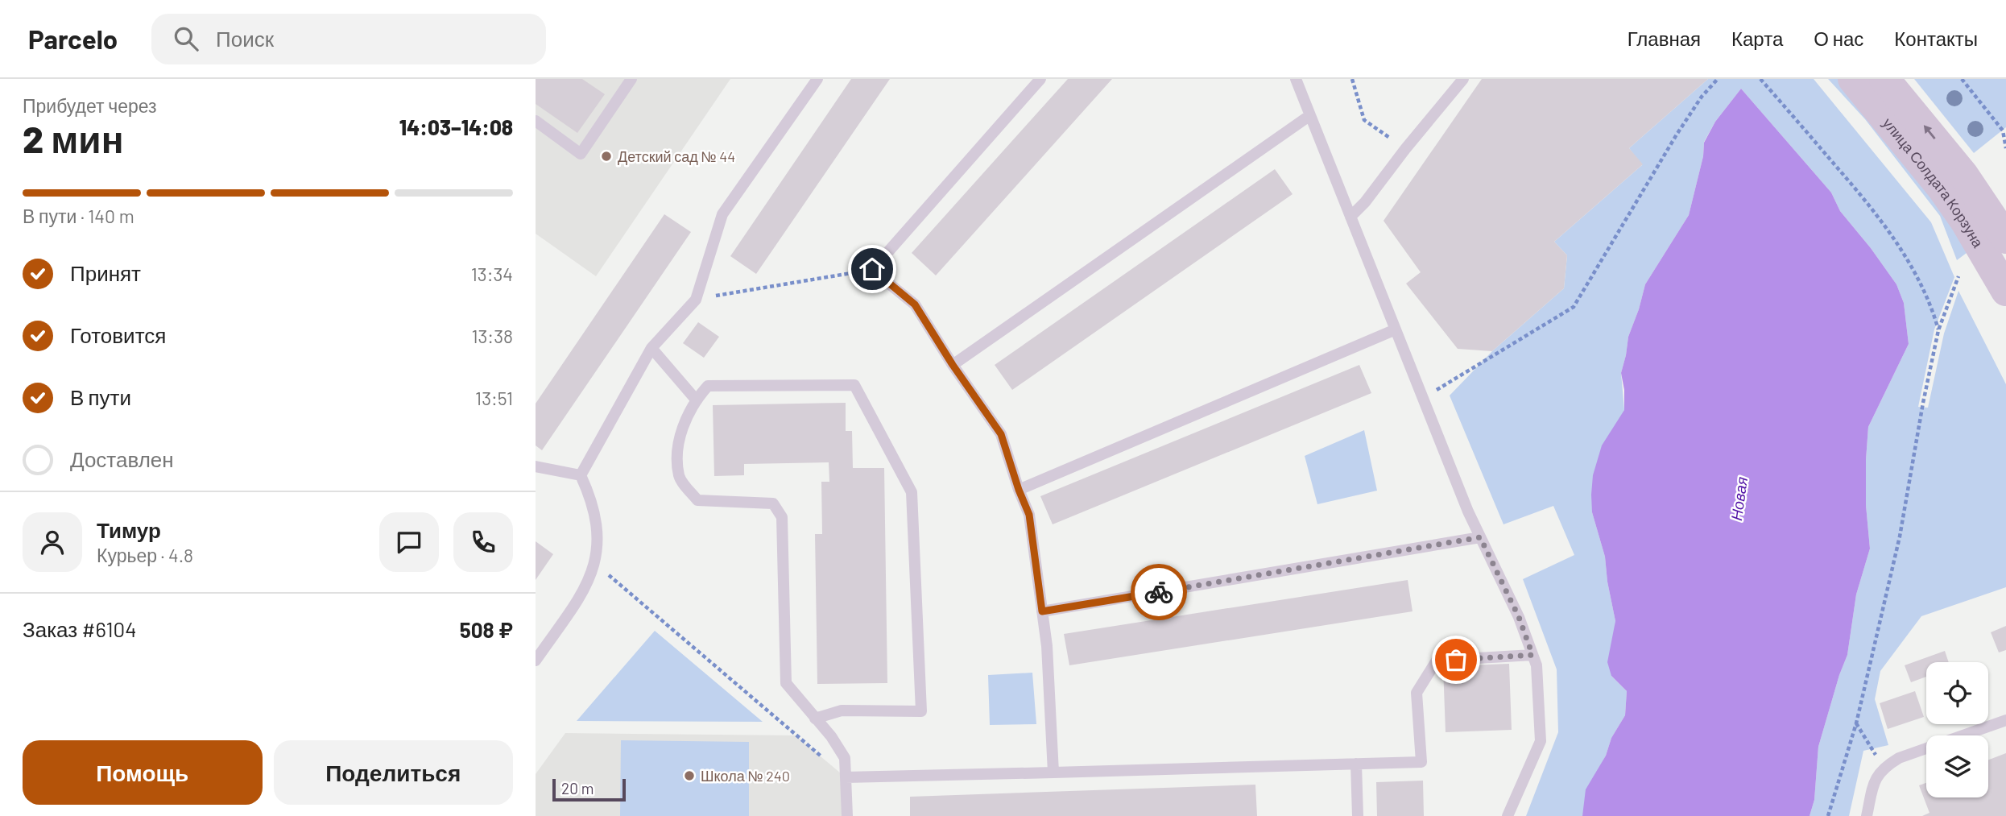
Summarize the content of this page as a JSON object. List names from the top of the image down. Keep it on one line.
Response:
{"streets":{"street":["улица Солдата Корзуна"]},"water":["Новая"],"places":["Детский сад № 44","Школа № 240"],"scale_bar":"20 m","page":{"header":"Parcelo","search":"Поиск","nav":["Главная","Карта","О нас","Контакты"],"heading":["2 мин","Прибудет через","14:03–14:08"],"panel":["Тимур","Курьер · 4.8","Заказ #6104","508 ₽"],"bar":"В пути · 140 m","list":[["Принят","13:34"],["Готовится","13:38"],["В пути","13:51"],"Доставлен"],"buttons":["Помощь","Поделиться"],"scale":"20 m"}}
